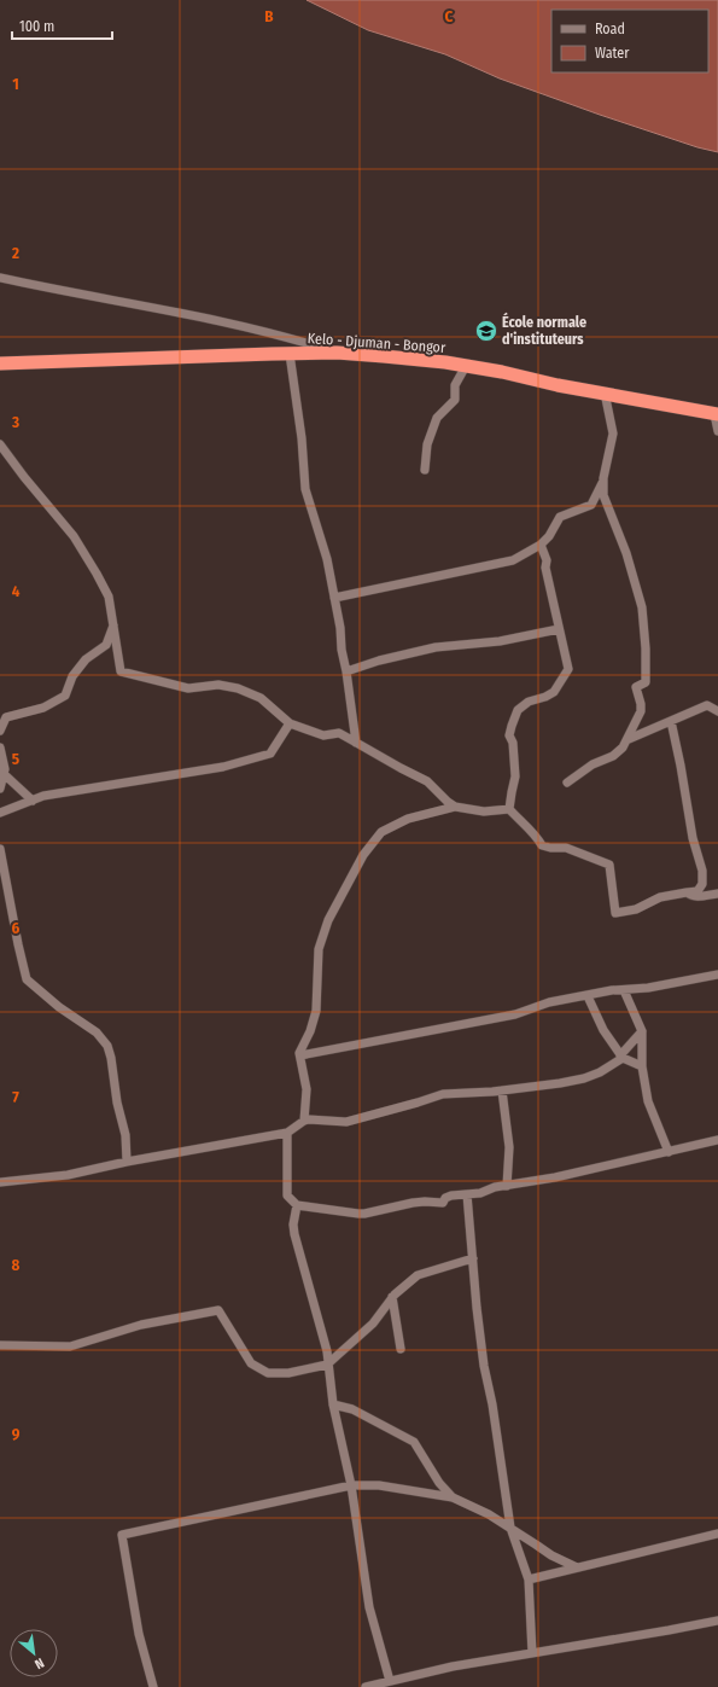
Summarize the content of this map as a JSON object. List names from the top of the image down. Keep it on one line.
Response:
{"streets":{"highway":["Kelo - Djuman - Bongor"]},"places":{"school or university":["École normale d'instituteurs"]},"legend":["Road","Water"],"scale_bar":"100 m","north":"bottom right","grid":{"columns":["B","C"],"rows":["1","2","3","4","5","6","7","8","9"]}}
